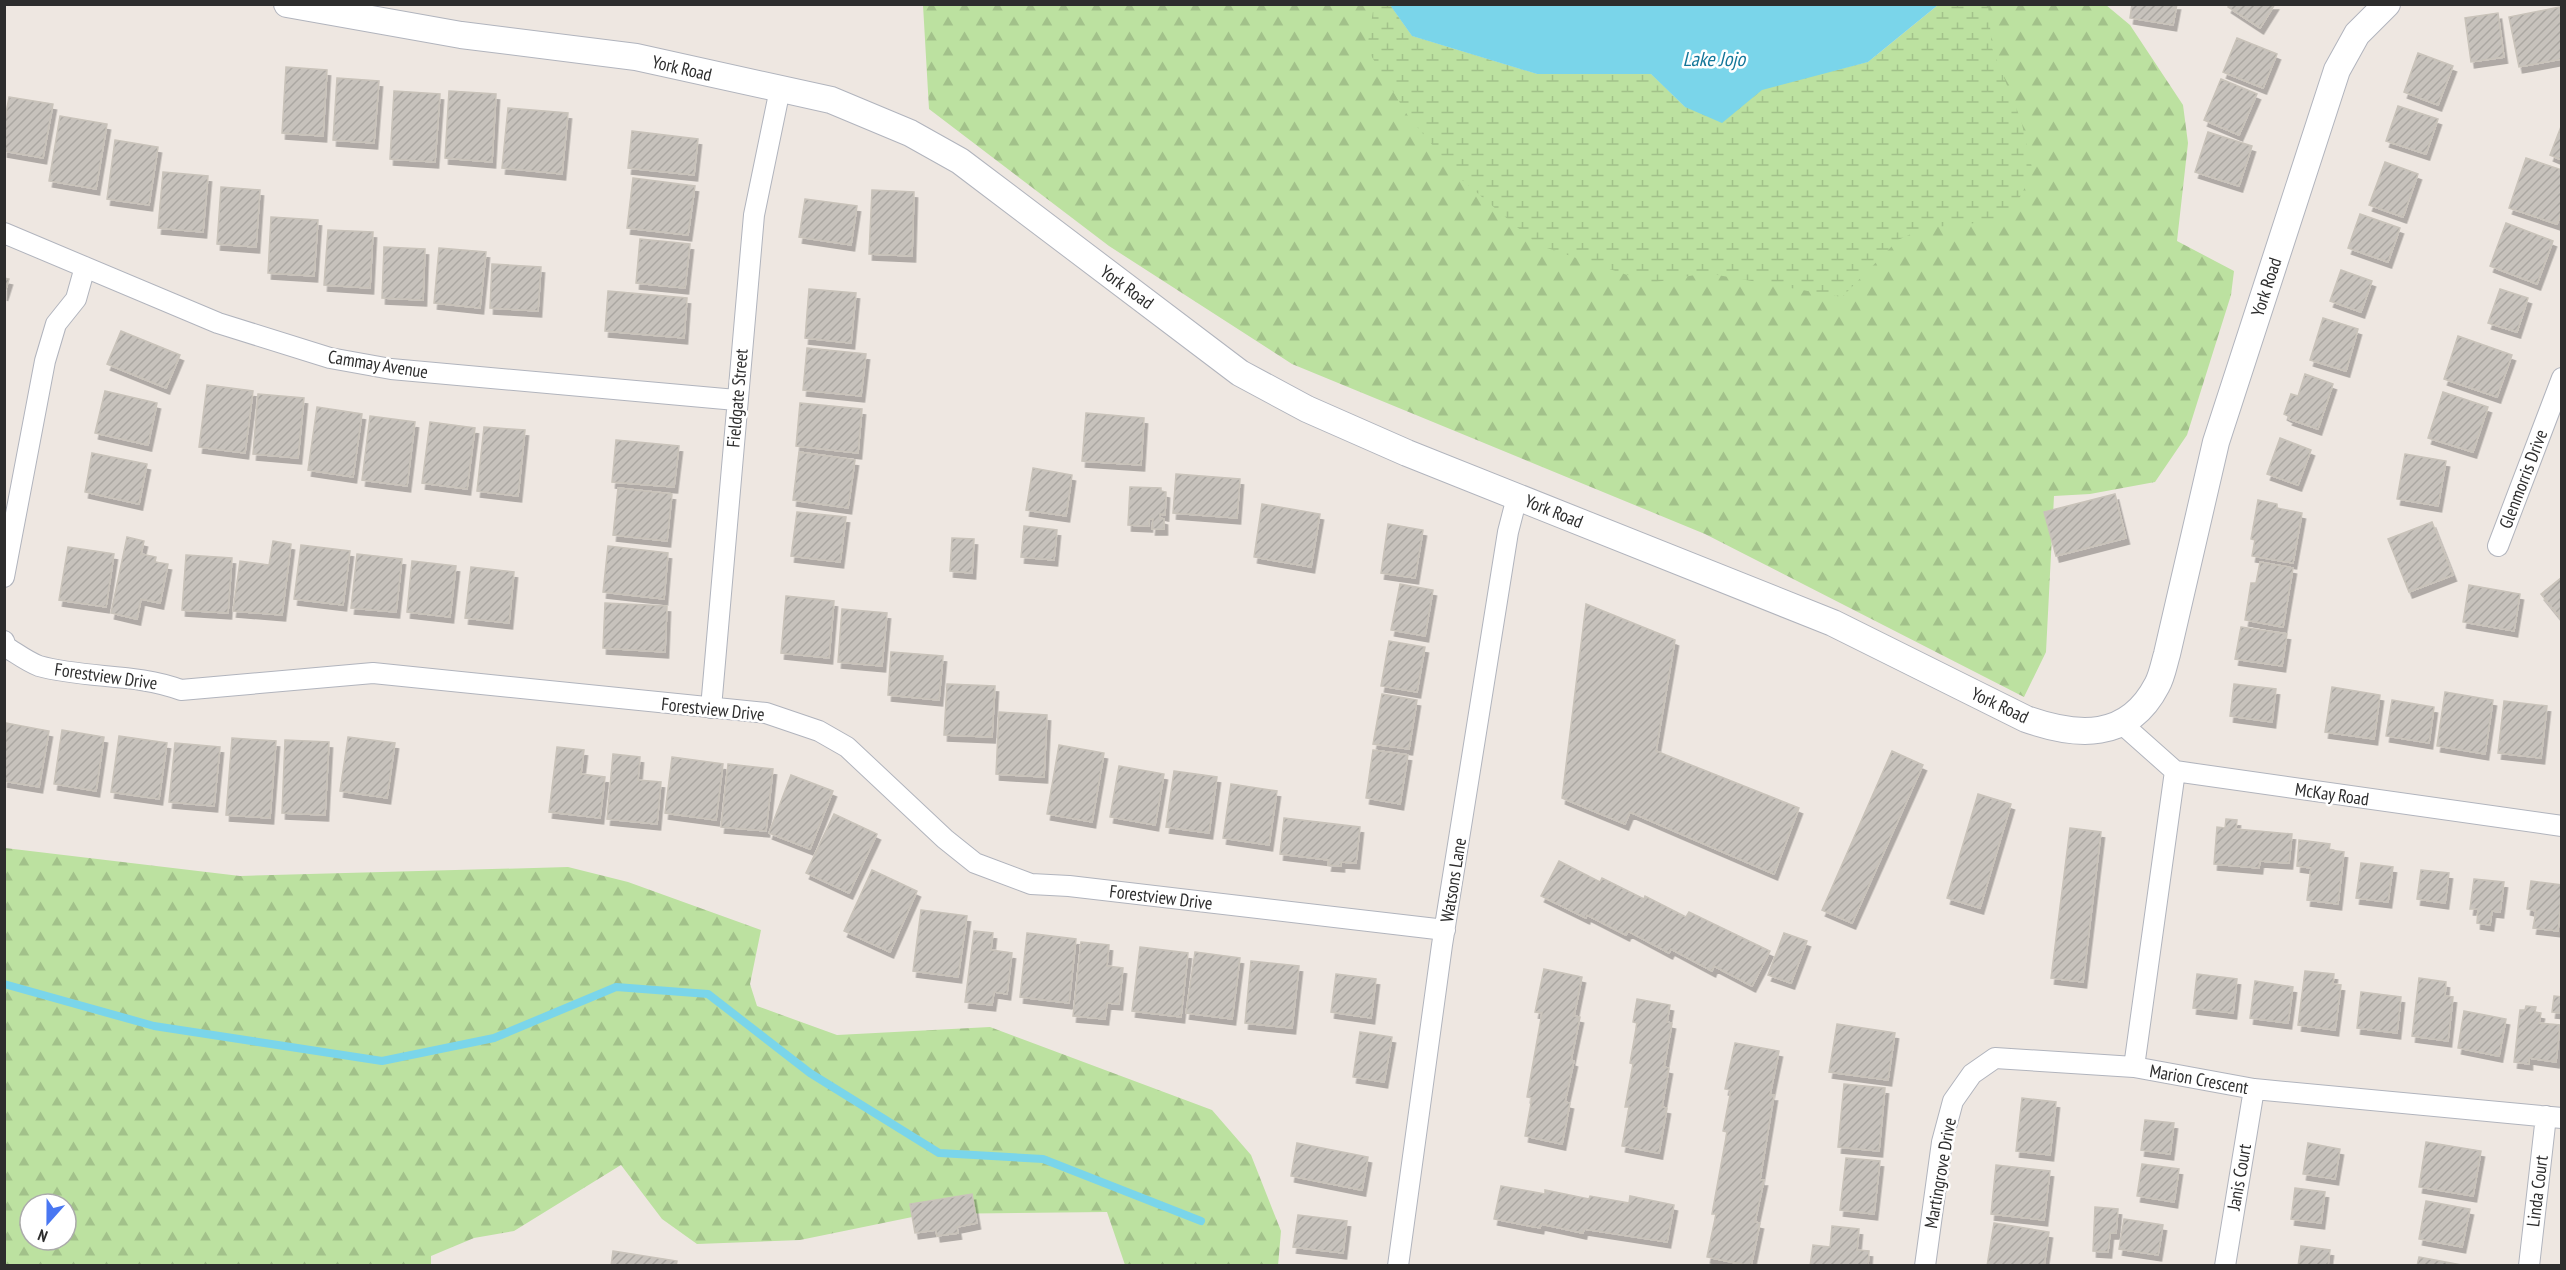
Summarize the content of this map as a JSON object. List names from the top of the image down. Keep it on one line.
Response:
{"streets":{"street":["York Road","Cammay Avenue","Fieldgate Street","Glenmorris Drive","Forestview Drive","McKay Road","Watsons Lane","Marion Crescent","Martingrove Drive","Janis Court","Linda Court"]},"crossings":[["York Road","Fieldgate Street"],["York Road","Watsons Lane"],["Cammay Avenue","Fieldgate Street"],["Fieldgate Street","Forestview Drive"],["Forestview Drive","Watsons Lane"],["McKay Road","Marion Crescent"],["Marion Crescent","Martingrove Drive"],["Marion Crescent","Janis Court"],["Marion Crescent","Linda Court"]],"water":["Lake Jojo"],"north":"bottom"}
